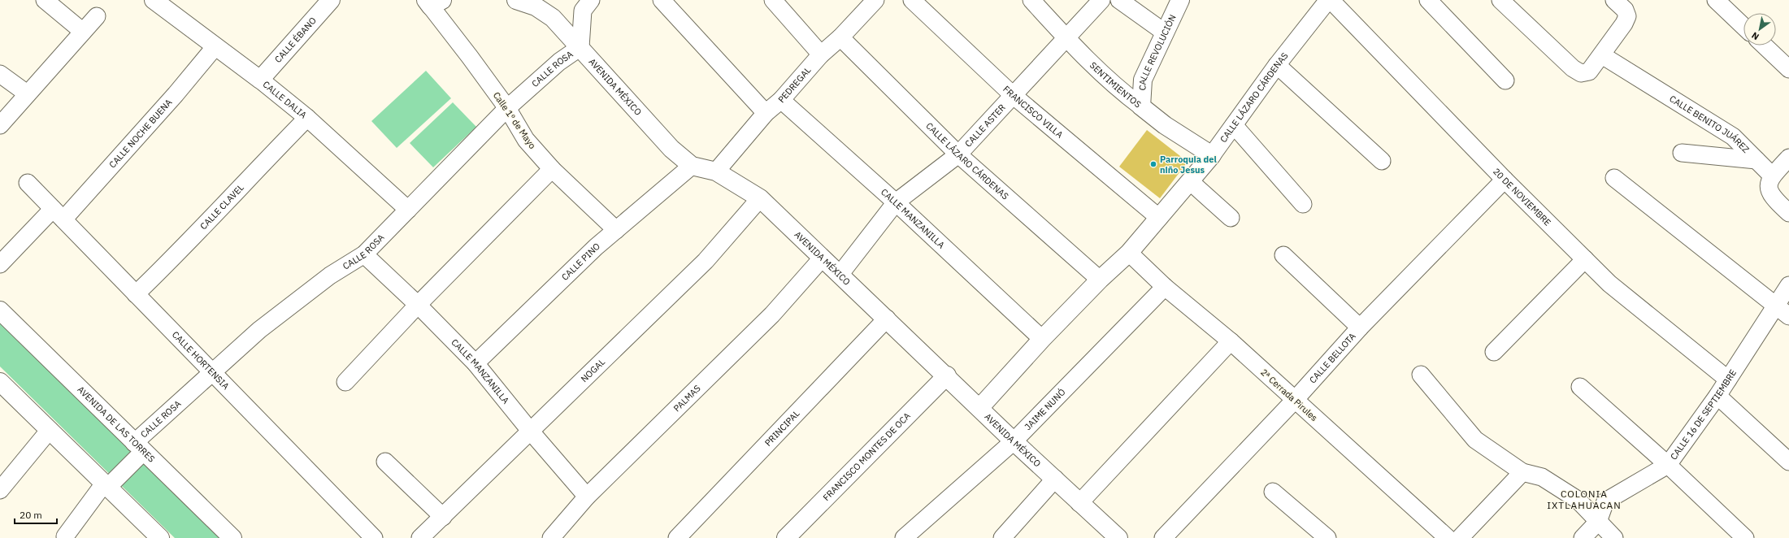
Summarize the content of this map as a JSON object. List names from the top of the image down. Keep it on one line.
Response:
{"streets":{"street":["CALLE ÉBANO","CALLE REVOLUCIÓN","CALLE ROSA","PEDREGAL","SENTIMIENTOS","AVENIDA MÉXICO","CALLE LÁZARO CÁRDENAS","CALLE DALIA","FRANCISCO VILLA","Calle 1º de Mayo","CALLE ASTER","CALLE BENITO JUÁREZ","CALLE NOCHE BUENA","20 DE NOVIEMBRE","CALLE CLAVEL","CALLE MANZANILLA","CALLE PINO","CALLE BELLOTA","CALLE HORTENSIA","NOGAL","2ª Cerrada Pirules","PALMAS","JAIME NUNÓ","CALLE 16 DE SEPTIEMBRE","AVENIDA DE LAS TORRES","PRINCIPAL","FRANCISCO MONTES DE OCA"]},"crossings":[["CALLE ÉBANO","CALLE DALIA"],["CALLE REVOLUCIÓN","SENTIMIENTOS"],["CALLE ROSA","AVENIDA MÉXICO"],["CALLE ROSA","CALLE DALIA"],["CALLE ROSA","Calle 1º de Mayo"],["CALLE ROSA","CALLE MANZANILLA"],["CALLE ROSA","CALLE HORTENSIA"],["CALLE ROSA","AVENIDA DE LAS TORRES"],["PEDREGAL","AVENIDA MÉXICO"],["PEDREGAL","CALLE LÁZARO CÁRDENAS"],["PEDREGAL","CALLE MANZANILLA"],["SENTIMIENTOS","CALLE LÁZARO CÁRDENAS"],["SENTIMIENTOS","CALLE ASTER"],["AVENIDA MÉXICO","CALLE LÁZARO CÁRDENAS"],["AVENIDA MÉXICO","CALLE ASTER"],["AVENIDA MÉXICO","CALLE PINO"],["AVENIDA MÉXICO","NOGAL"],["AVENIDA MÉXICO","PALMAS"],["AVENIDA MÉXICO","JAIME NUNÓ"],["AVENIDA MÉXICO","PRINCIPAL"],["AVENIDA MÉXICO","FRANCISCO MONTES DE OCA"],["CALLE LÁZARO CÁRDENAS","FRANCISCO VILLA"],["CALLE LÁZARO CÁRDENAS","CALLE ASTER"],["CALLE LÁZARO CÁRDENAS","CALLE MANZANILLA"],["CALLE LÁZARO CÁRDENAS","2ª Cerrada Pirules"],["CALLE DALIA","CALLE NOCHE BUENA"],["CALLE DALIA","CALLE CLAVEL"],["FRANCISCO VILLA","CALLE ASTER"],["Calle 1º de Mayo","CALLE PINO"],["CALLE ASTER","CALLE MANZANILLA"],["CALLE NOCHE BUENA","CALLE HORTENSIA"],["20 DE NOVIEMBRE","CALLE BELLOTA"],["20 DE NOVIEMBRE","CALLE 16 DE SEPTIEMBRE"],["CALLE CLAVEL","CALLE HORTENSIA"],["CALLE MANZANILLA","CALLE PINO"],["CALLE MANZANILLA","NOGAL"],["CALLE MANZANILLA","PALMAS"],["CALLE BELLOTA","2ª Cerrada Pirules"],["2ª Cerrada Pirules","JAIME NUNÓ"]],"districts":["COLONIA IXTLAHUACAN"],"places":["Parroquia del niño Jesus"],"scale_bar":"20 m","north":"bottom left"}
